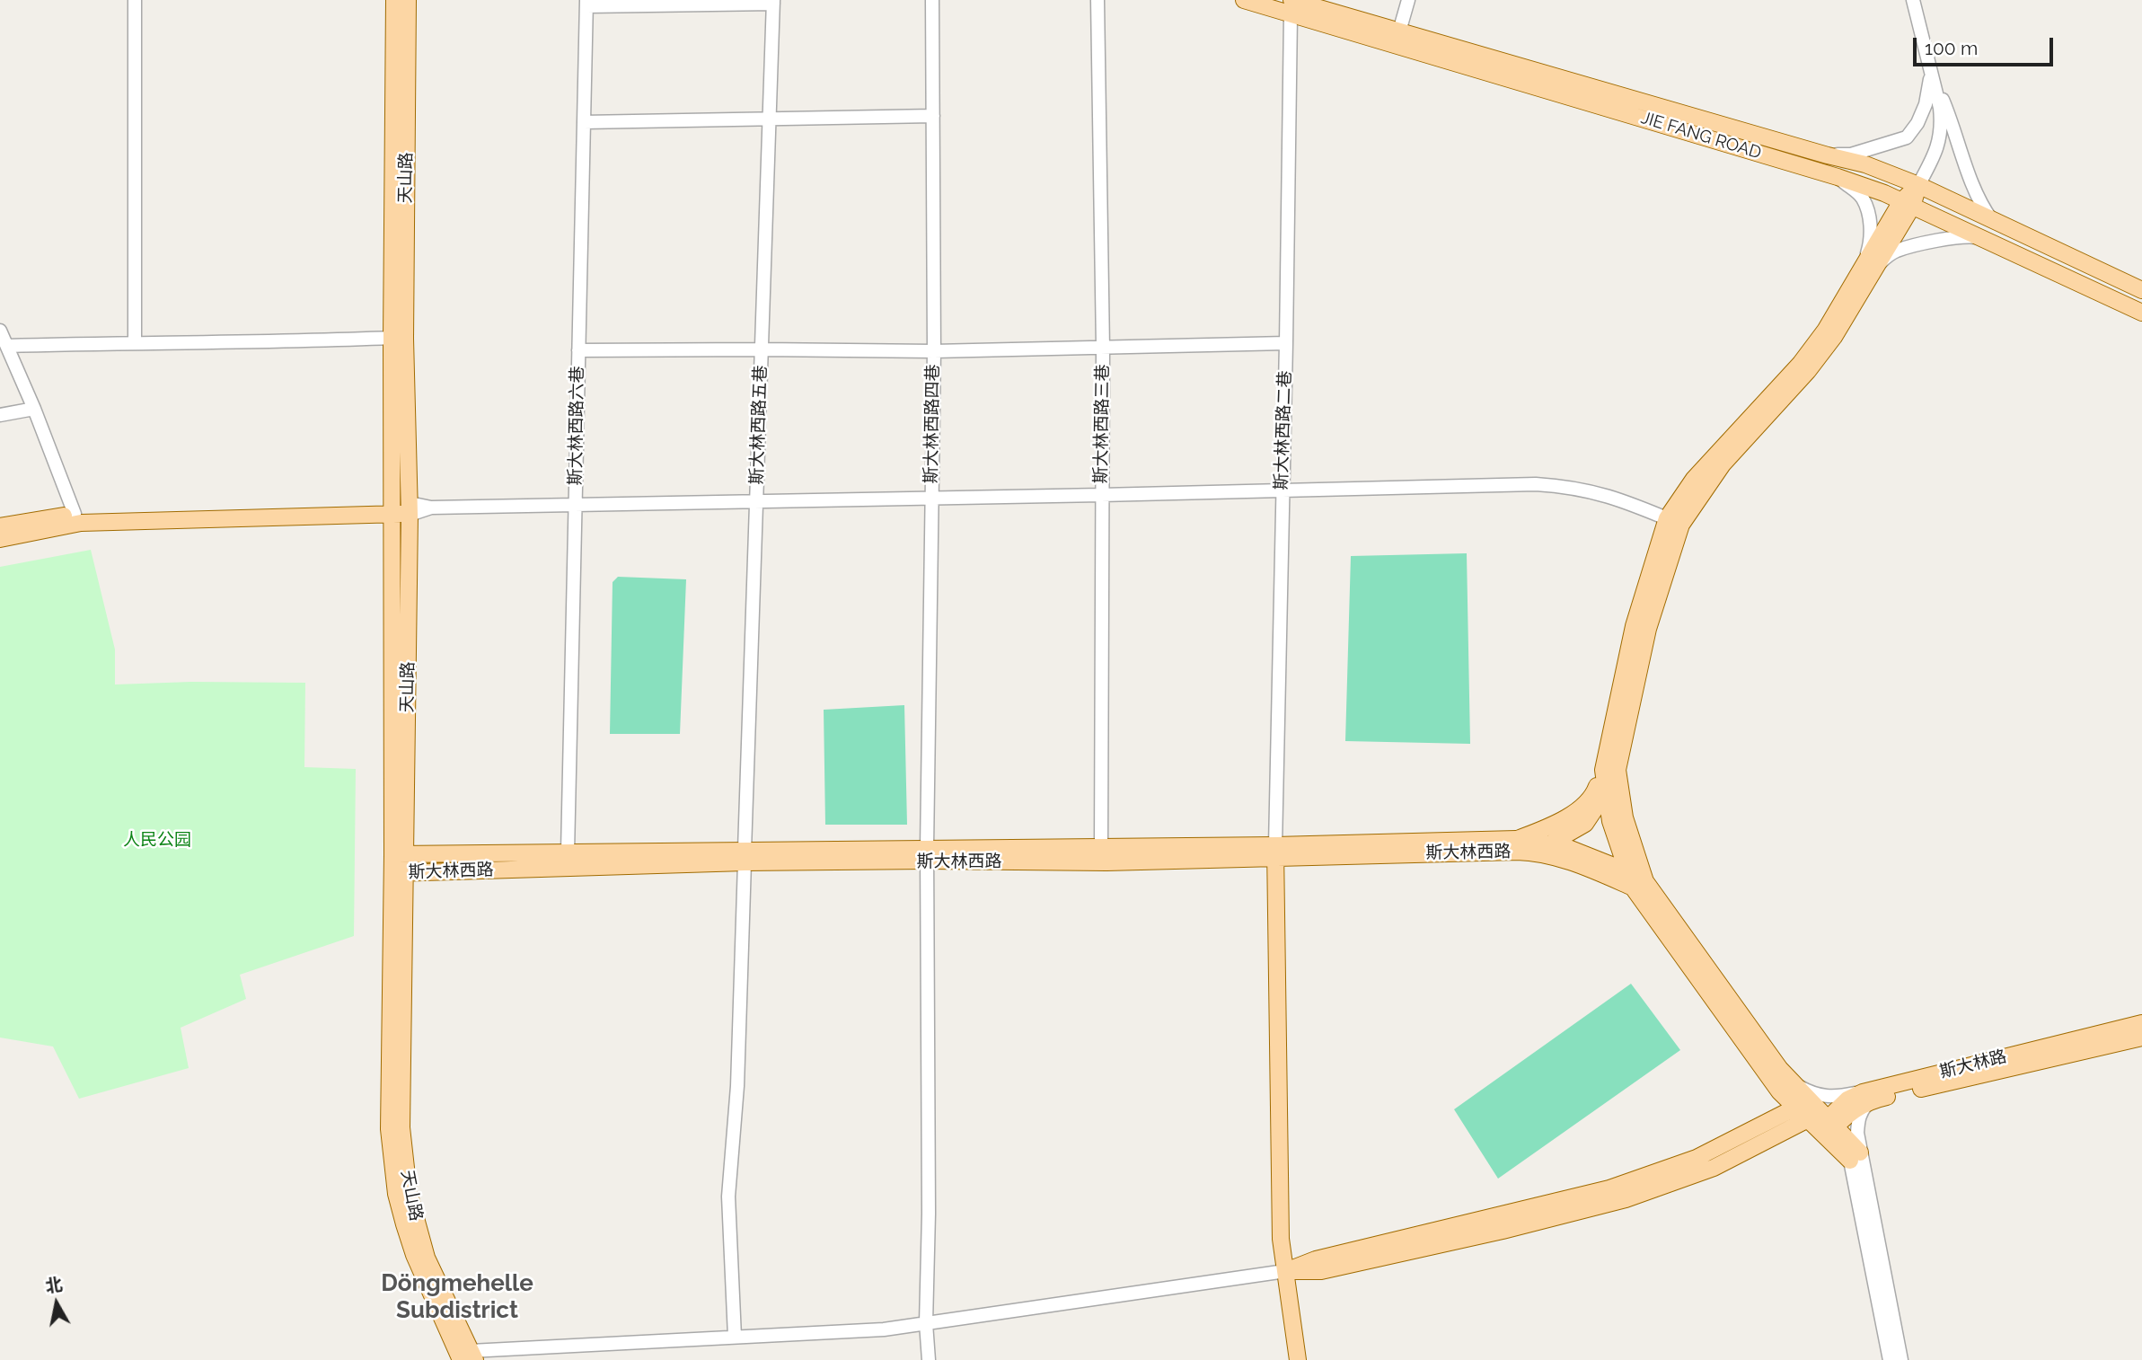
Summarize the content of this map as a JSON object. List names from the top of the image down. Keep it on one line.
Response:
{"streets":{"main road":["JIE FANG ROAD","天山路","斯大林西路","斯大林路"],"street":["斯大林西路四巷","斯大林西路三巷","斯大林西路五巷","斯大林西路六巷","斯大林西路二巷"]},"crossings":[["JIE FANG ROAD","斯大林西路二巷"],["天山路","斯大林西路"],["斯大林西路四巷","斯大林西路"],["斯大林西路三巷","斯大林西路"],["斯大林西路五巷","斯大林西路"],["斯大林西路六巷","斯大林西路"],["斯大林西路二巷","斯大林西路"]],"districts":["Döngmehelle Subdistrict"],"parks":["人民公园"],"scale_bar":"100 m","north":"top"}
